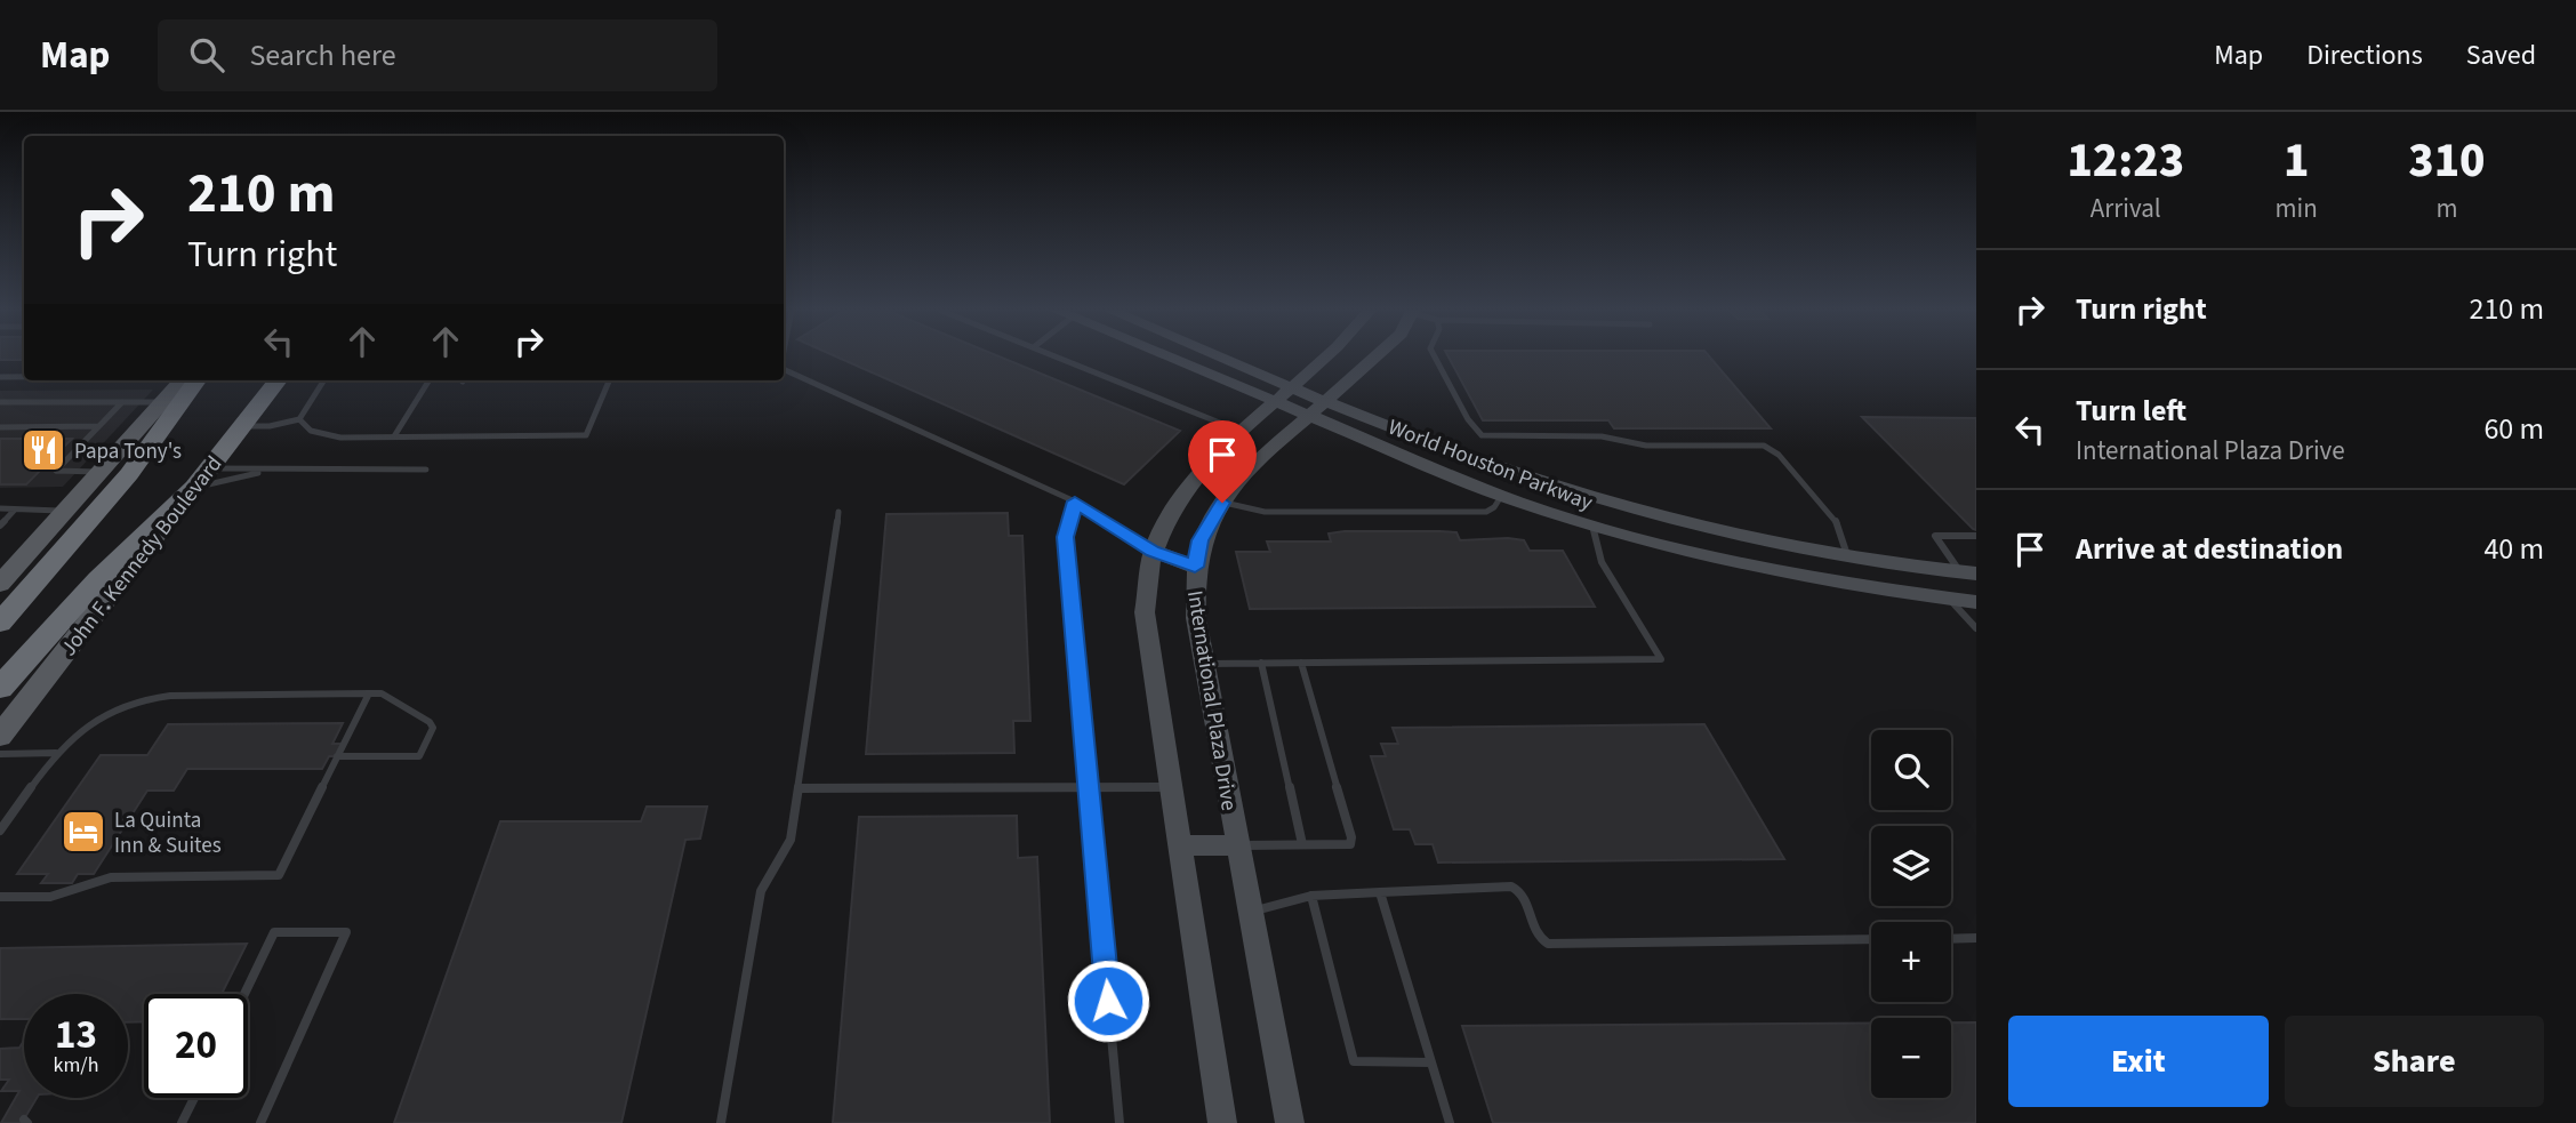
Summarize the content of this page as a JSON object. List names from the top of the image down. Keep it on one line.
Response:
{"streets":{"highway":["John F. Kennedy Boulevard"],"street":["World Houston Parkway","International Plaza Drive"]},"crossings":[["World Houston Parkway","International Plaza Drive"]],"places":{"restaurant":["Papa Tony's"],"hotel":["La Quinta Inn & Suites"]},"page":{"header":"Map","search":"Search here","nav":["Map","Directions","Saved"],"eta":["12:23","Arrival","1","min","310","m"],"turn":["210 m","Turn right"],"list":[{"name":"Turn right","value":"210 m"},{"name":"Turn left","note":"International Plaza Drive","value":"60 m"},{"name":"Arrive at destination","value":"40 m"}],"map_buttons":["+","−"],"speed":"13 km/h","limit":"20","buttons":["Exit","Share"]}}
